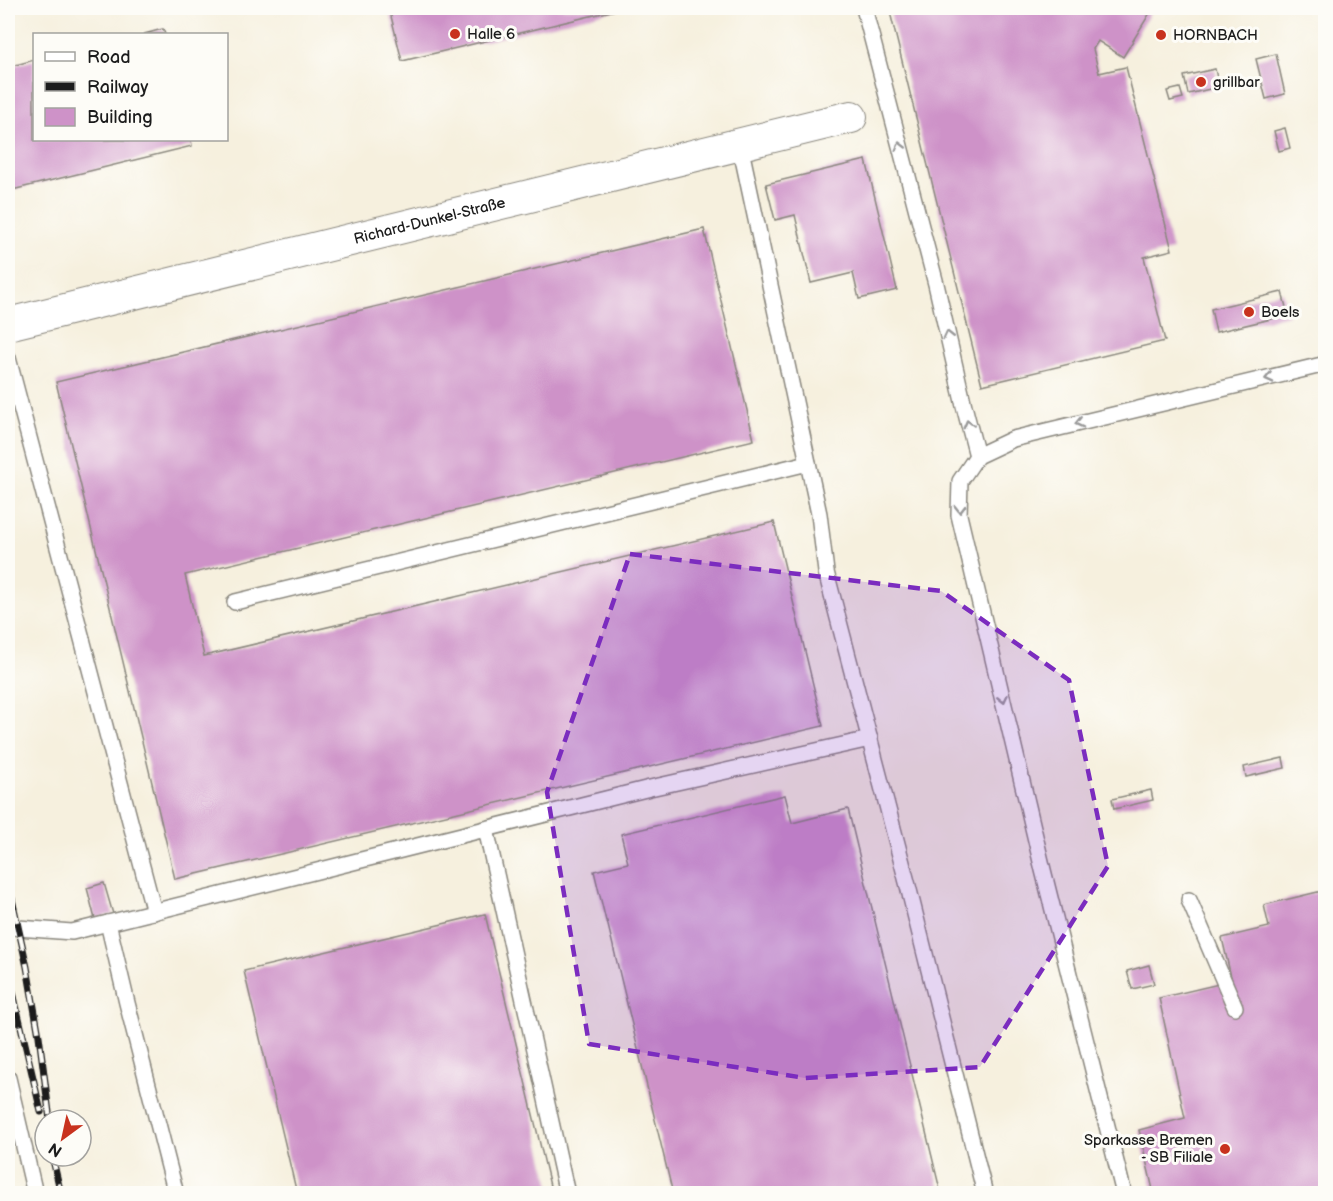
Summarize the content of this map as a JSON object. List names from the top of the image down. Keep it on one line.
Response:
{"streets":{"street":["Richard-Dunkel-Straße"]},"places":["Halle 6","HORNBACH","grillbar","Boels","Sparkasse Bremen - SB Filiale"],"legend":["Road","Railway","Building"],"north":"bottom left"}
